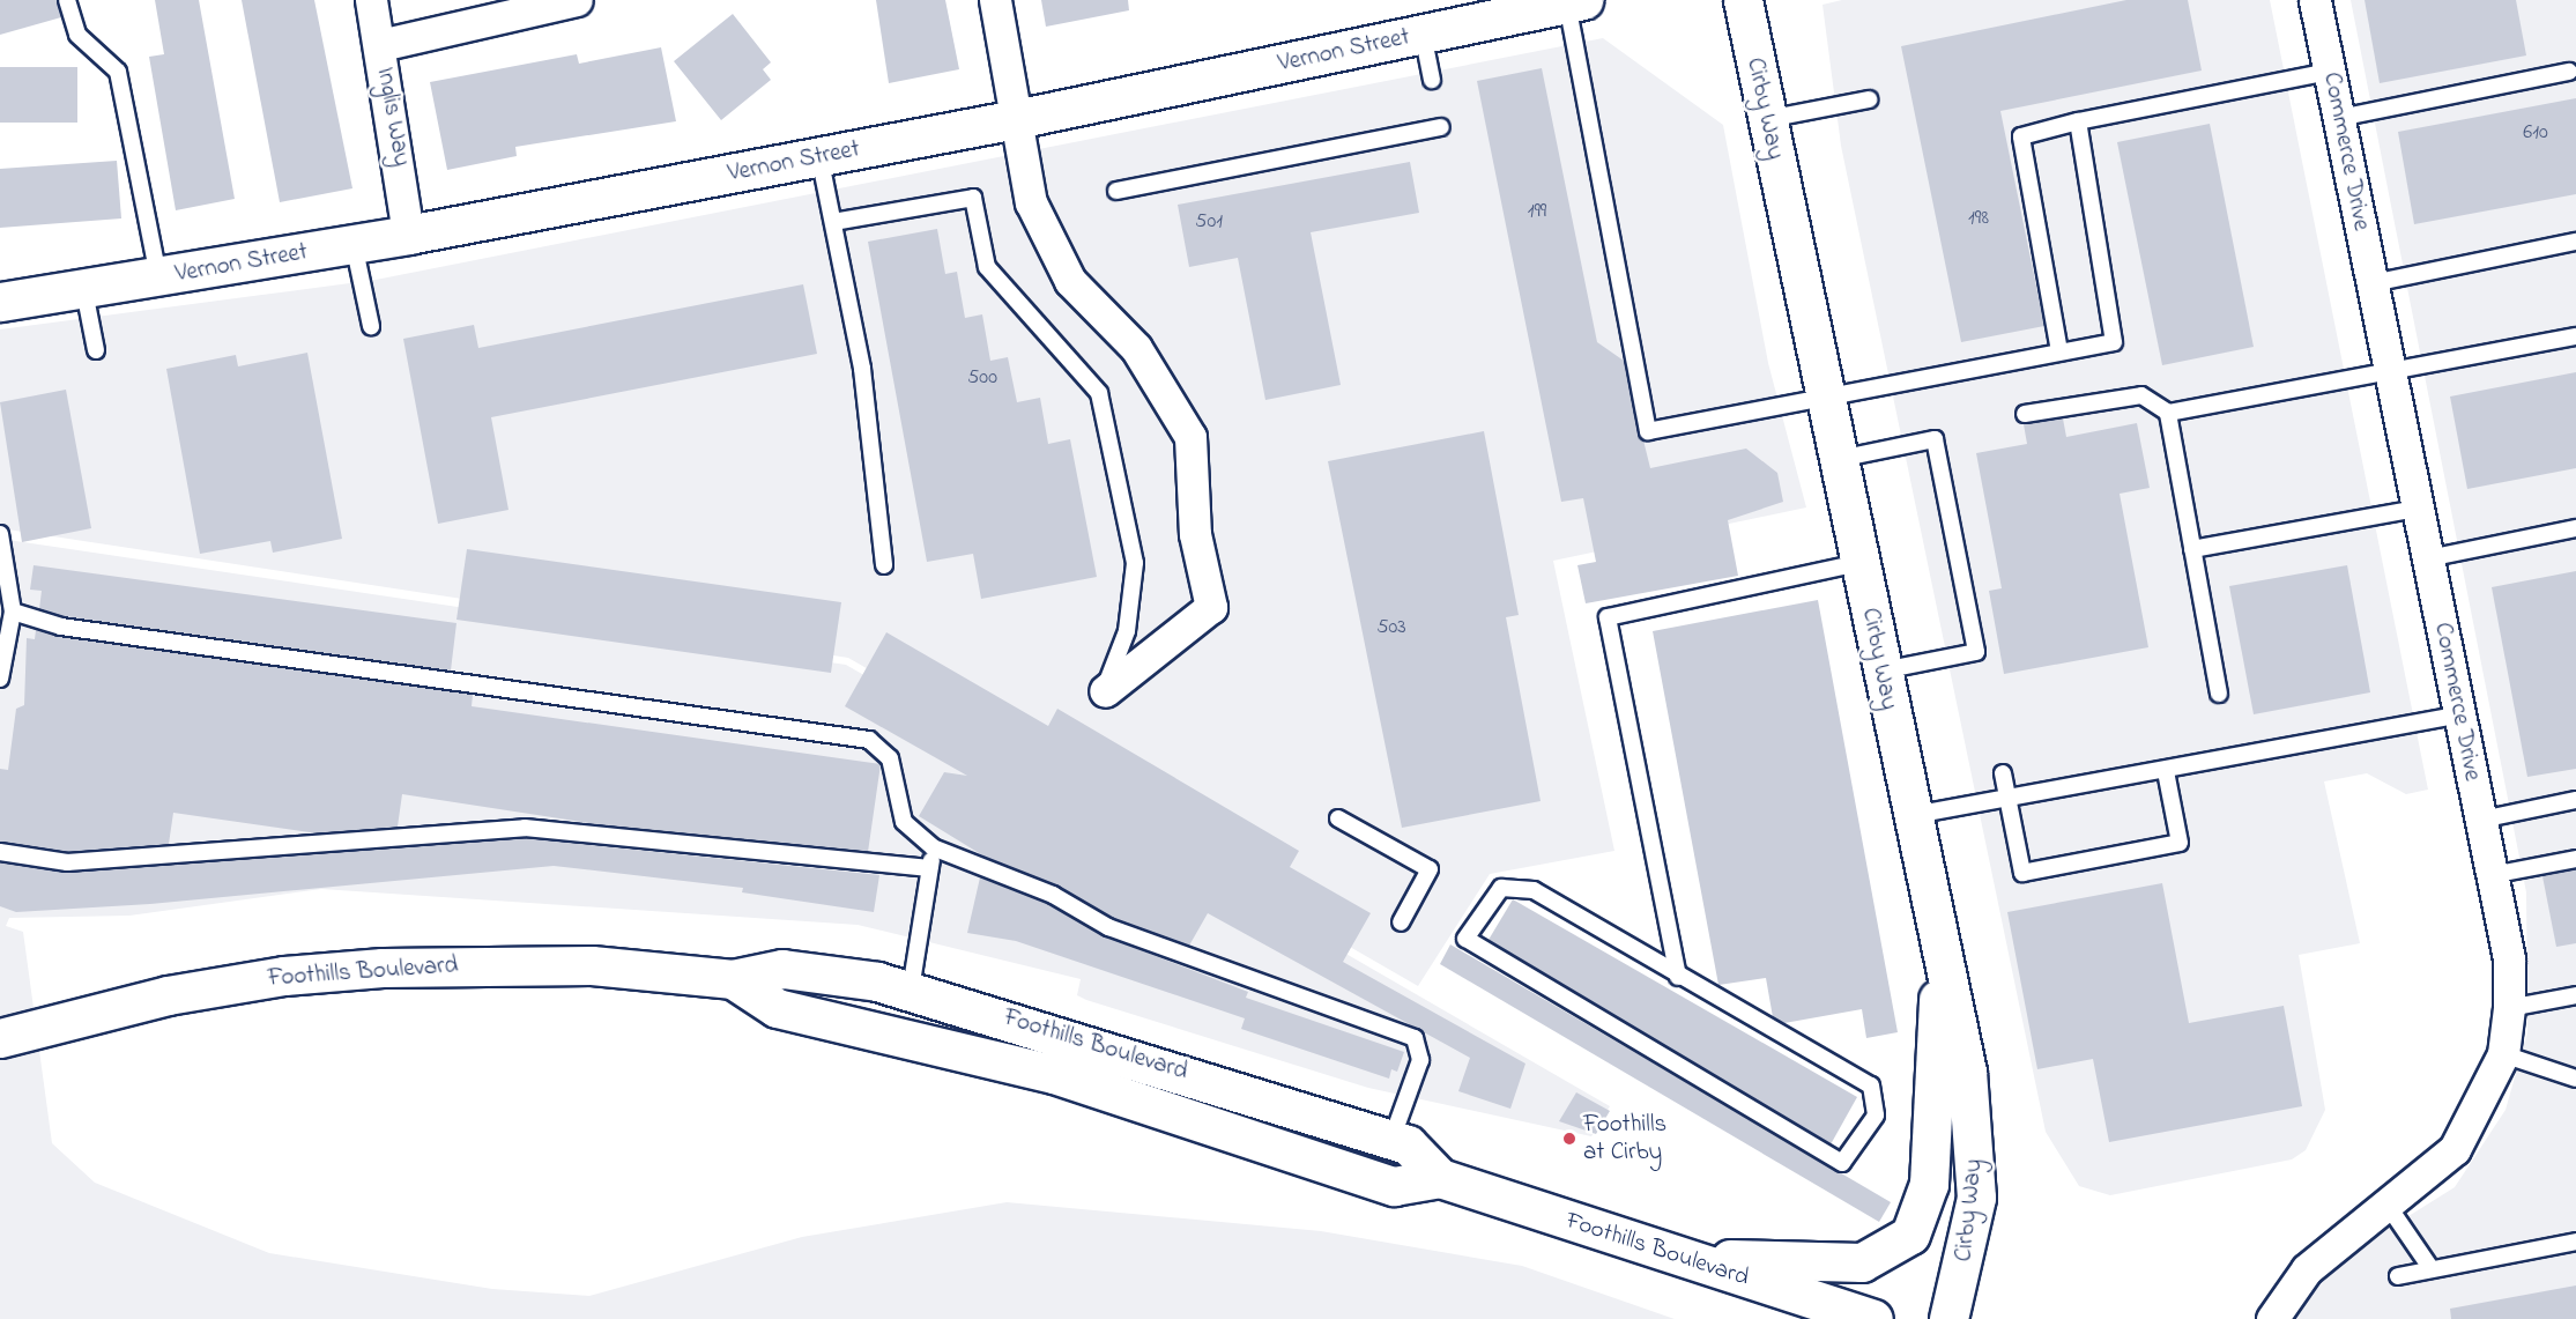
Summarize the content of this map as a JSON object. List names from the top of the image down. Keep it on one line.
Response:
{"streets":{"main road":["Vernon Street","Cirby Way","Foothills Boulevard"],"street":["Inglis Way","Commerce Drive"]},"crossings":[["Vernon Street","Inglis Way"]],"places":["Foothills at Cirby"],"house_numbers":["610","199","198","501","500","503"]}
